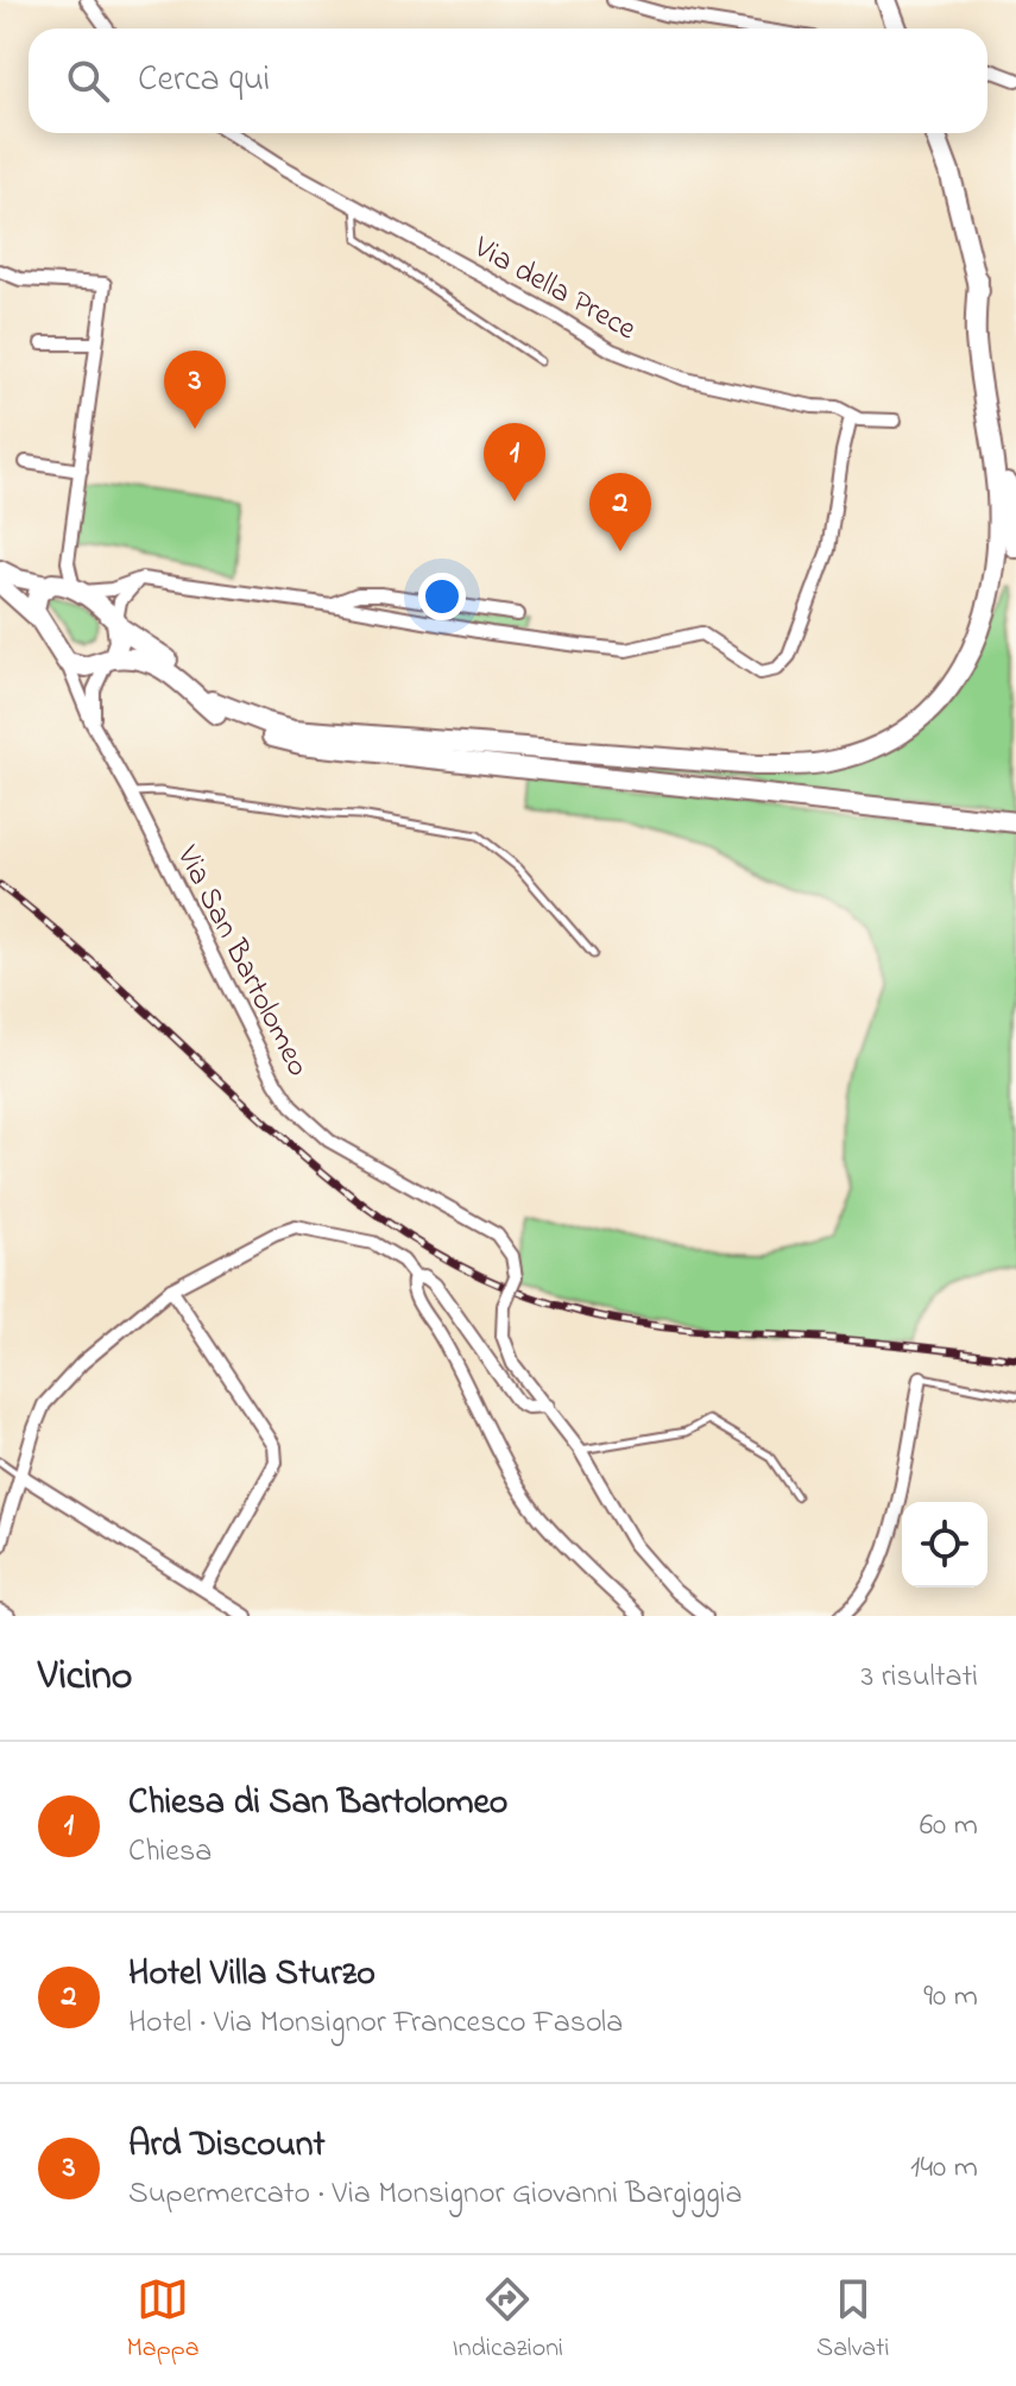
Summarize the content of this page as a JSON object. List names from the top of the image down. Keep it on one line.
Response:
{"streets":{"street":["Via della Prece","Via San Bartolomeo"]},"page":{"search":"Cerca qui","pins":["3","1","2"],"heading":["Vicino","3 risultati"],"list":[{"mark":"1","name":"Chiesa di San Bartolomeo","note":"Chiesa","value":"60 m"},{"mark":"2","name":"Hotel Villa Sturzo","note":"Hotel · Via Monsignor Francesco Fasola","value":"90 m"},{"mark":"3","name":"Ard Discount","note":"Supermercato · Via Monsignor Giovanni Bargiggia","value":"140 m"}],"nav":["Mappa","Indicazioni","Salvati"]}}
